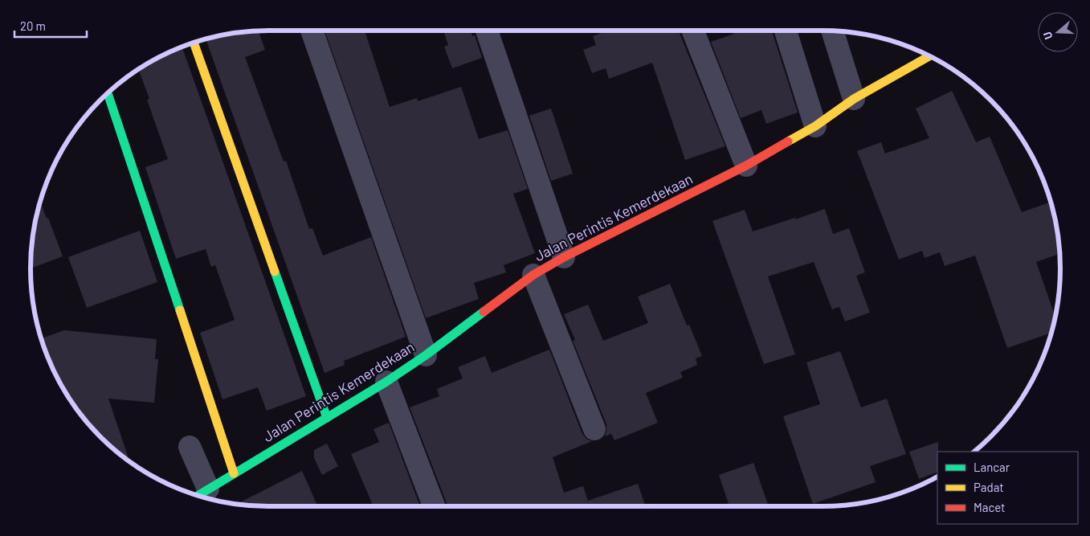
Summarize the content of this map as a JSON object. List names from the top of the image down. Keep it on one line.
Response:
{"streets":{"street":["Jalan Perintis Kemerdekaan"]},"legend":["Lancar","Padat","Macet"],"scale_bar":"20 m","north":"left"}
